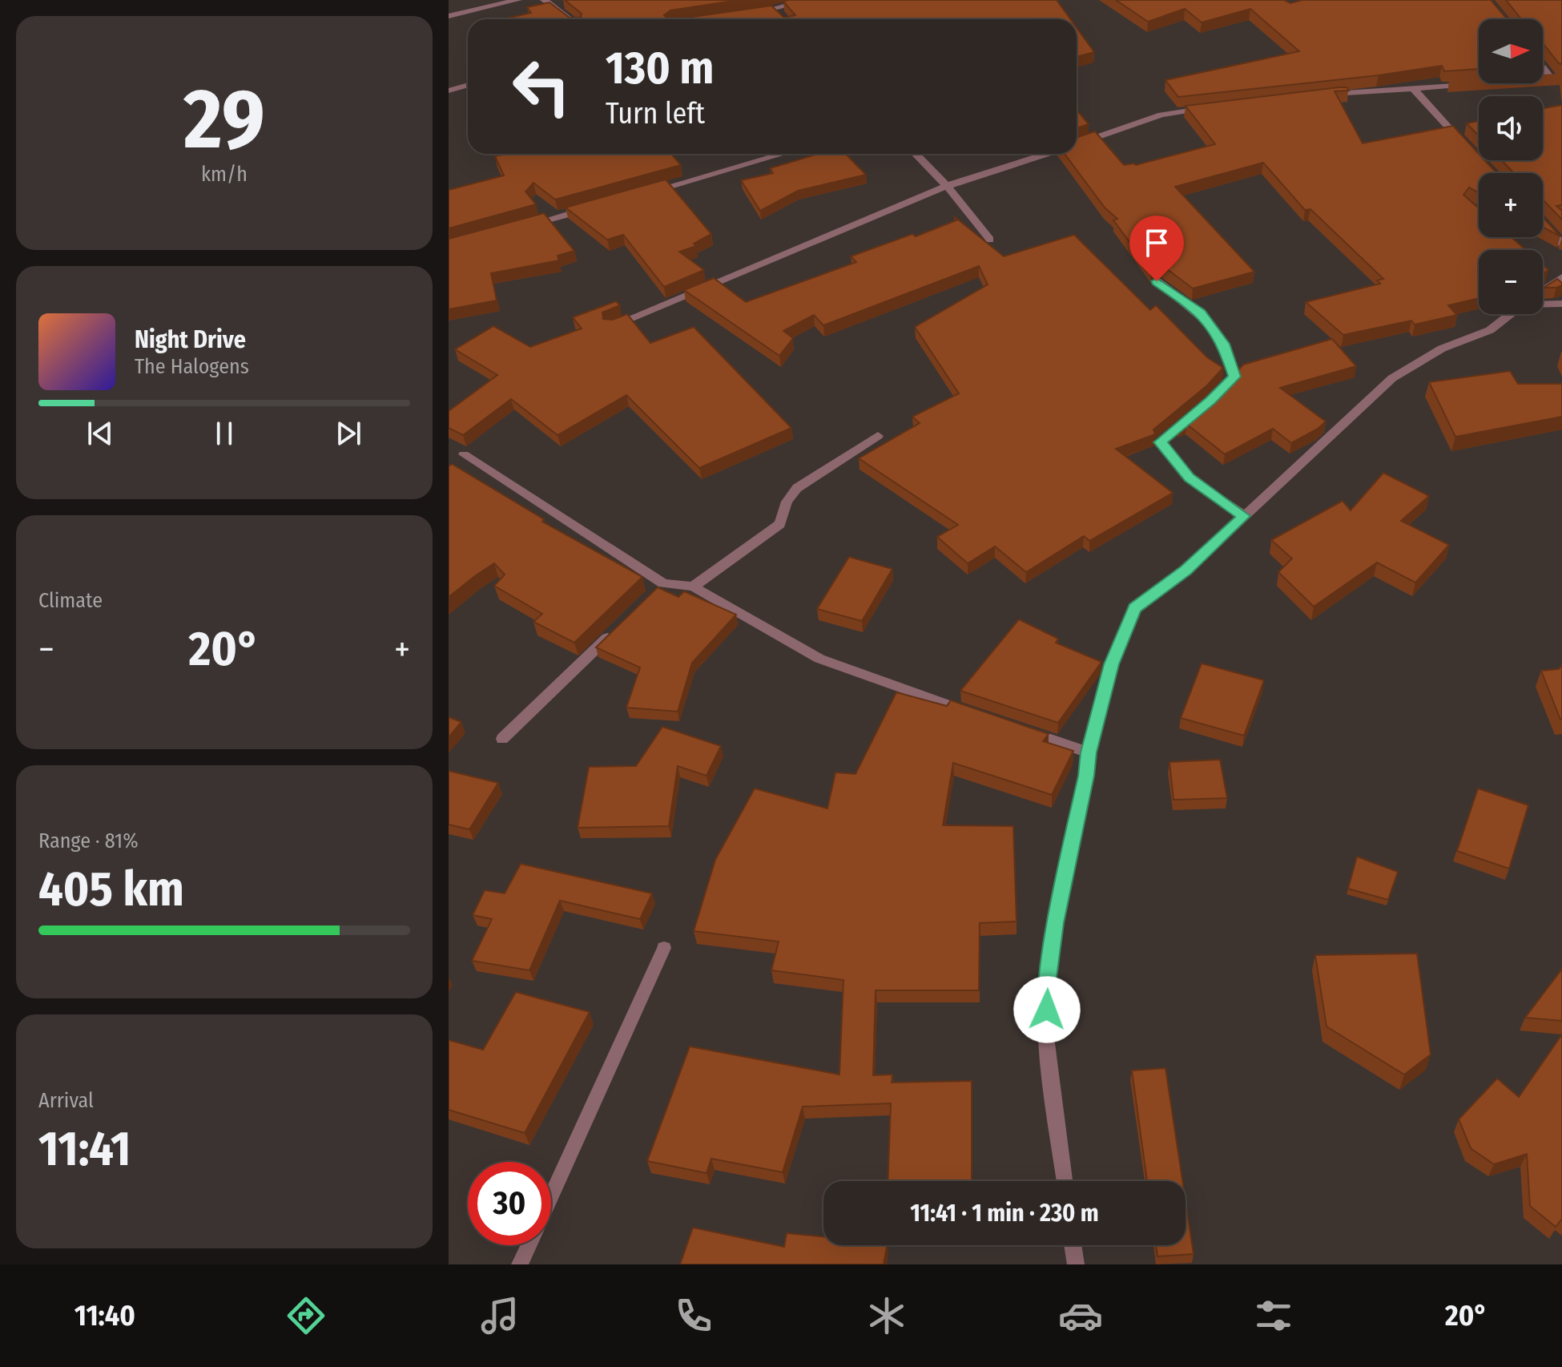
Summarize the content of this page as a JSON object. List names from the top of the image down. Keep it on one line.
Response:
{"north":"right","page":{"tile":[["29","km/h"],"Climate",["Range · 81%","405 km"],["Arrival","11:41"]],"map_buttons":["+","−"],"turn":["130 m","Turn left"],"song":["Night Drive","The Halogens"],"heat":["−","20°","+"],"limit":"30","trip":"11:41 · 1 min · 230 m","tabs":["11:40","20°"]}}
